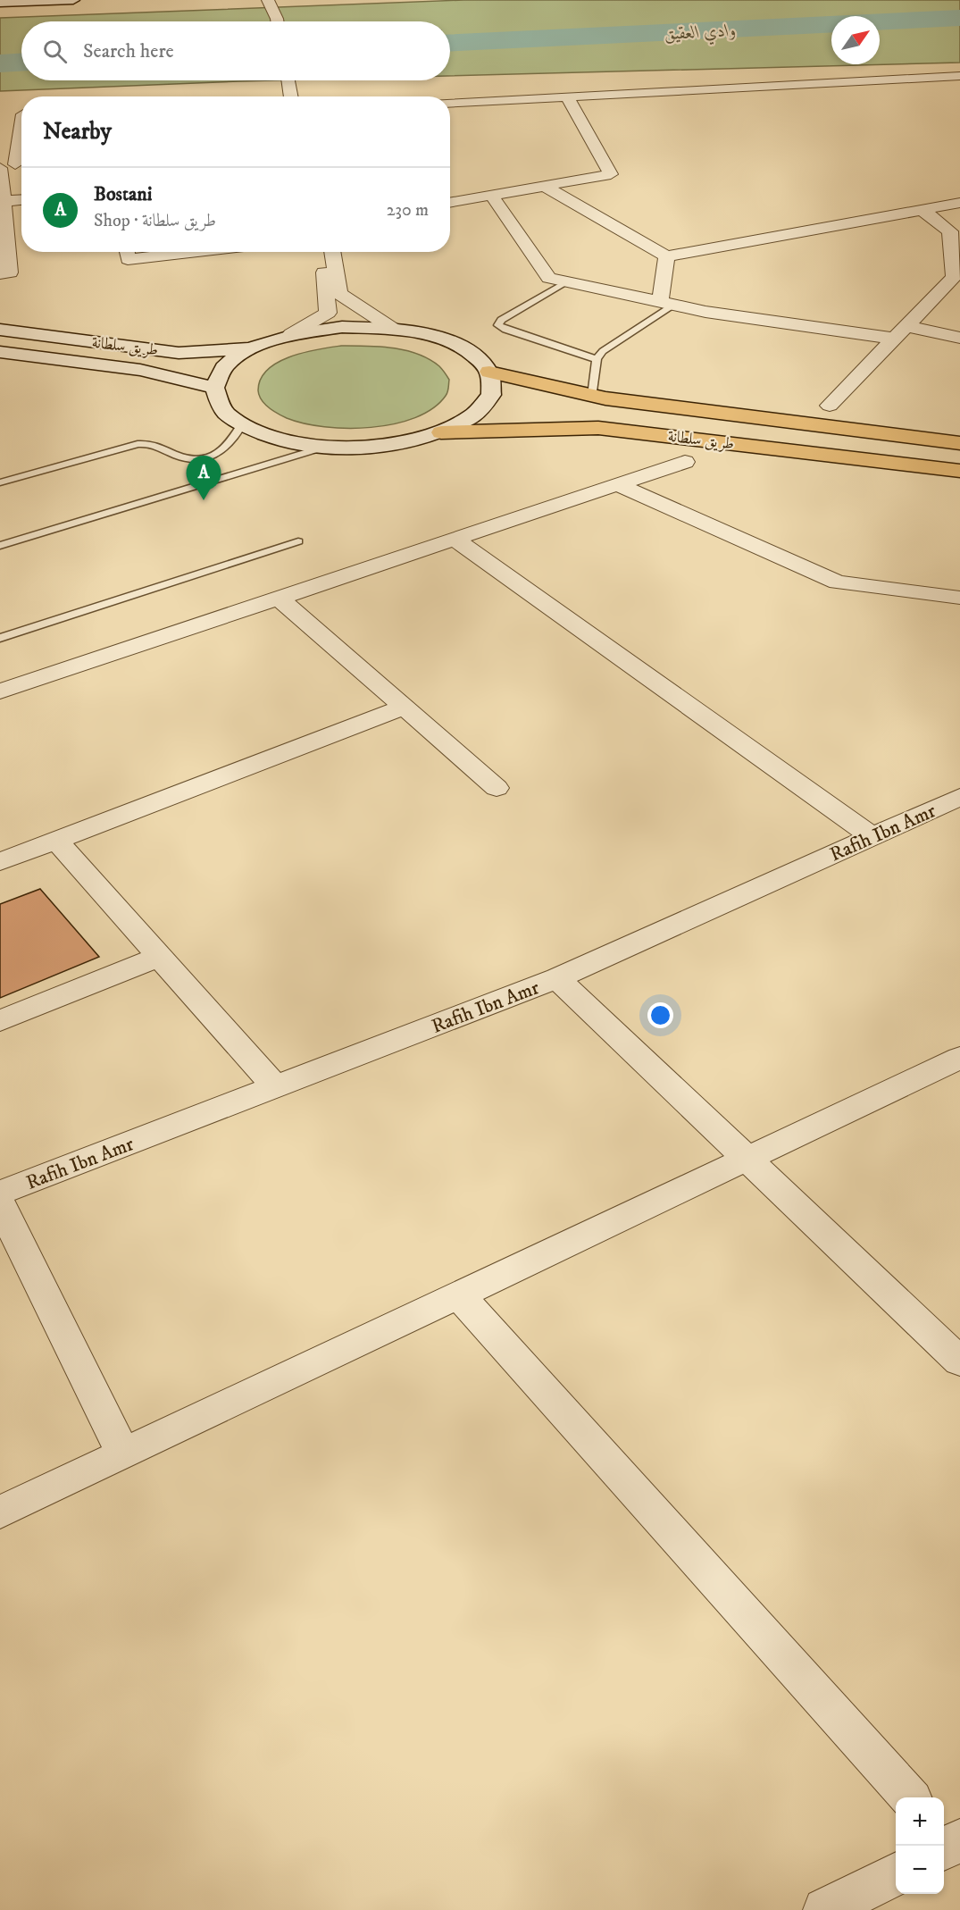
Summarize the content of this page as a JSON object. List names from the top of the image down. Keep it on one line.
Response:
{"streets":{"main road":["طريق سلطانة"],"street":["Rafih Ibn Amr"]},"water":["وادي العقيق"],"north":"top right","page":{"search":"Search here","heading":"Nearby","list":[{"mark":"A","name":"Bostani","note":"Shop · طريق سلطانة","value":"230 m"}],"pins":"A","map_buttons":["+","−"]}}
